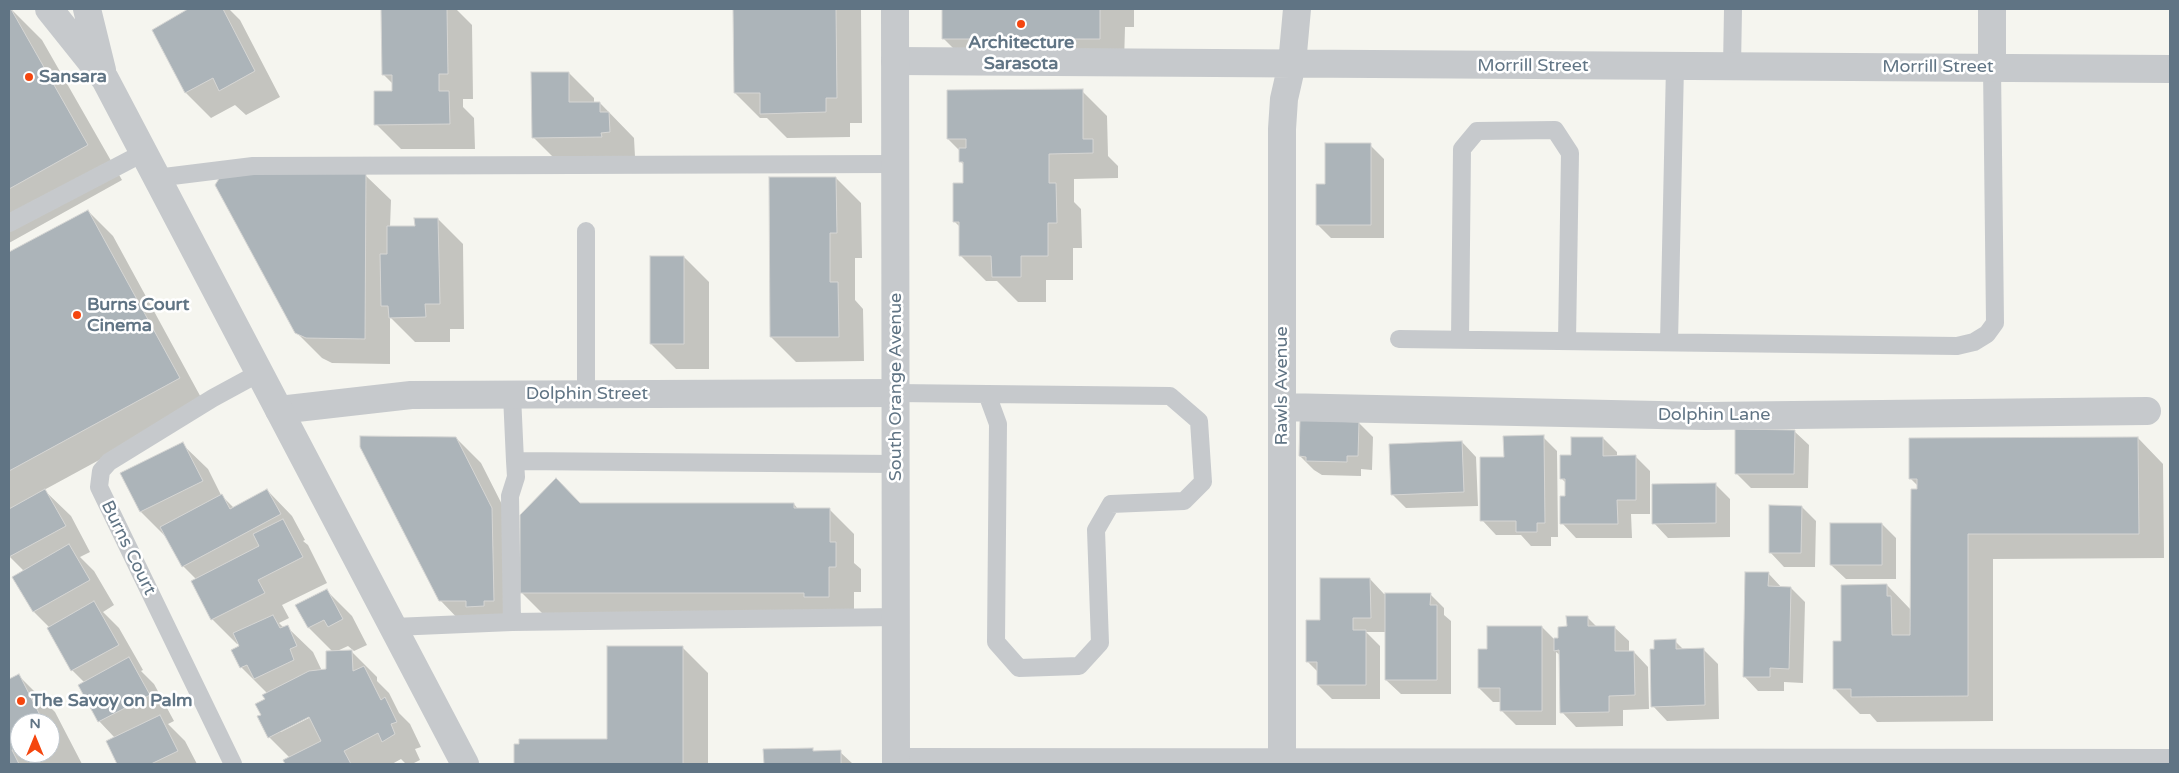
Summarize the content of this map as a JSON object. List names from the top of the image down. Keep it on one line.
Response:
{"streets":{"street":["Morrill Street","Rawls Avenue","South Orange Avenue","Dolphin Street","Dolphin Lane"],"lane":["Burns Court"]},"crossings":[["Morrill Street","Rawls Avenue"],["Morrill Street","South Orange Avenue"],["Rawls Avenue","Dolphin Lane"],["South Orange Avenue","Dolphin Street"]],"places":["Architecture Sarasota","Sansara","Burns Court Cinema","The Savoy on Palm"],"north":"top"}
